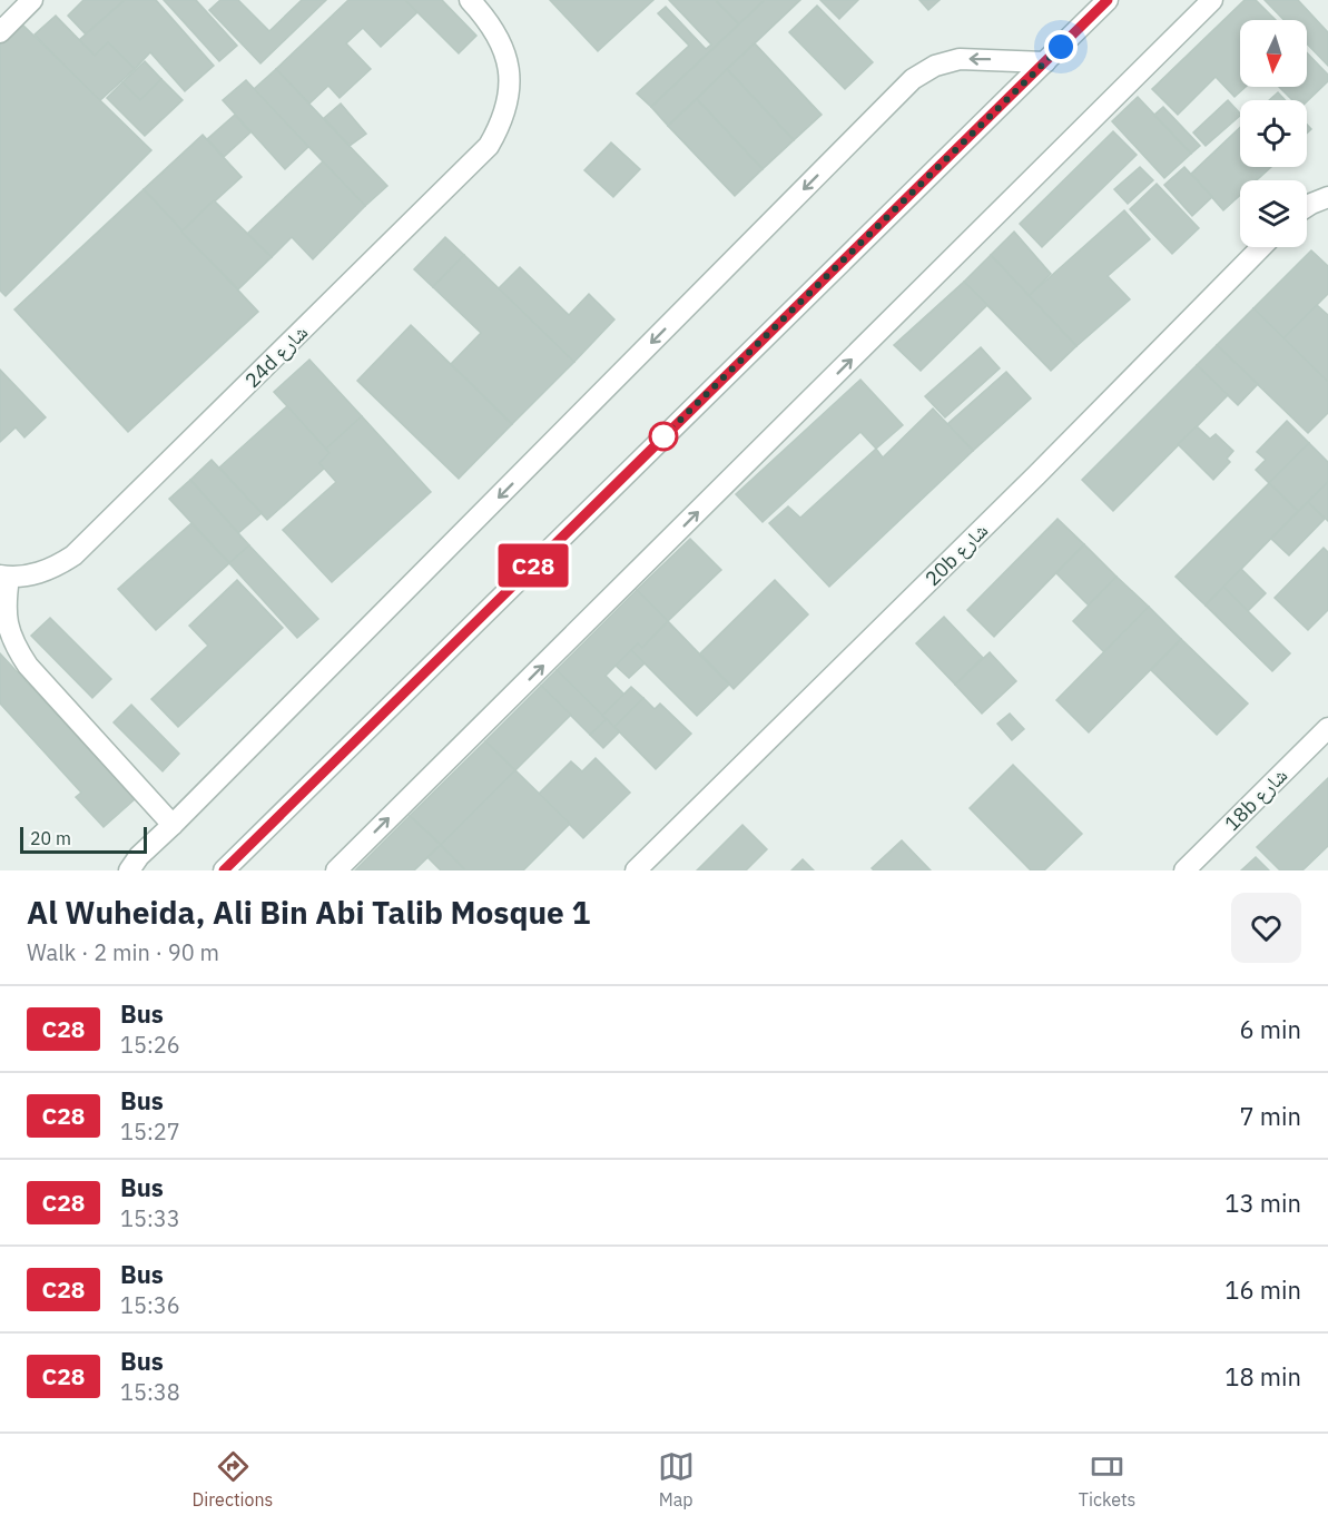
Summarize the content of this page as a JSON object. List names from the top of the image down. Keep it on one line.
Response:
{"streets":{"street":["24d شارع","20b شارع","18b شارع"]},"lines":["bus line C28"],"scale_bar":"20 m","north":"bottom","page":{"on_map":"C28","scale":"20 m","heading":["Al Wuheida, Ali Bin Abi Talib Mosque 1","Walk · 2 min · 90 m"],"list":[{"mark":"C28","name":"Bus","note":"15:26","value":"6 min"},{"mark":"C28","name":"Bus","note":"15:27","value":"7 min"},{"mark":"C28","name":"Bus","note":"15:33","value":"13 min"},{"mark":"C28","name":"Bus","note":"15:36","value":"16 min"},{"mark":"C28","name":"Bus","note":"15:38","value":"18 min"}],"tabs":["Directions","Map","Tickets"]}}
